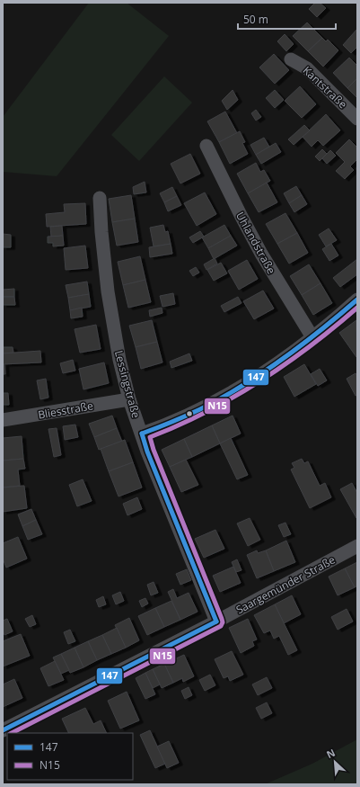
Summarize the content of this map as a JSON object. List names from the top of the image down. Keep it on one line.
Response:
{"streets":{"street":["Kantstraße","Uhlandstraße","Lessingstraße","Bliesstraße","Saargemünder Straße"]},"crossings":[["Lessingstraße","Bliesstraße"],["Lessingstraße","Saargemünder Straße"]],"lines":["transit line 147","transit line N15"],"legend":["147","N15"],"scale_bar":"50 m","north":"top left"}
